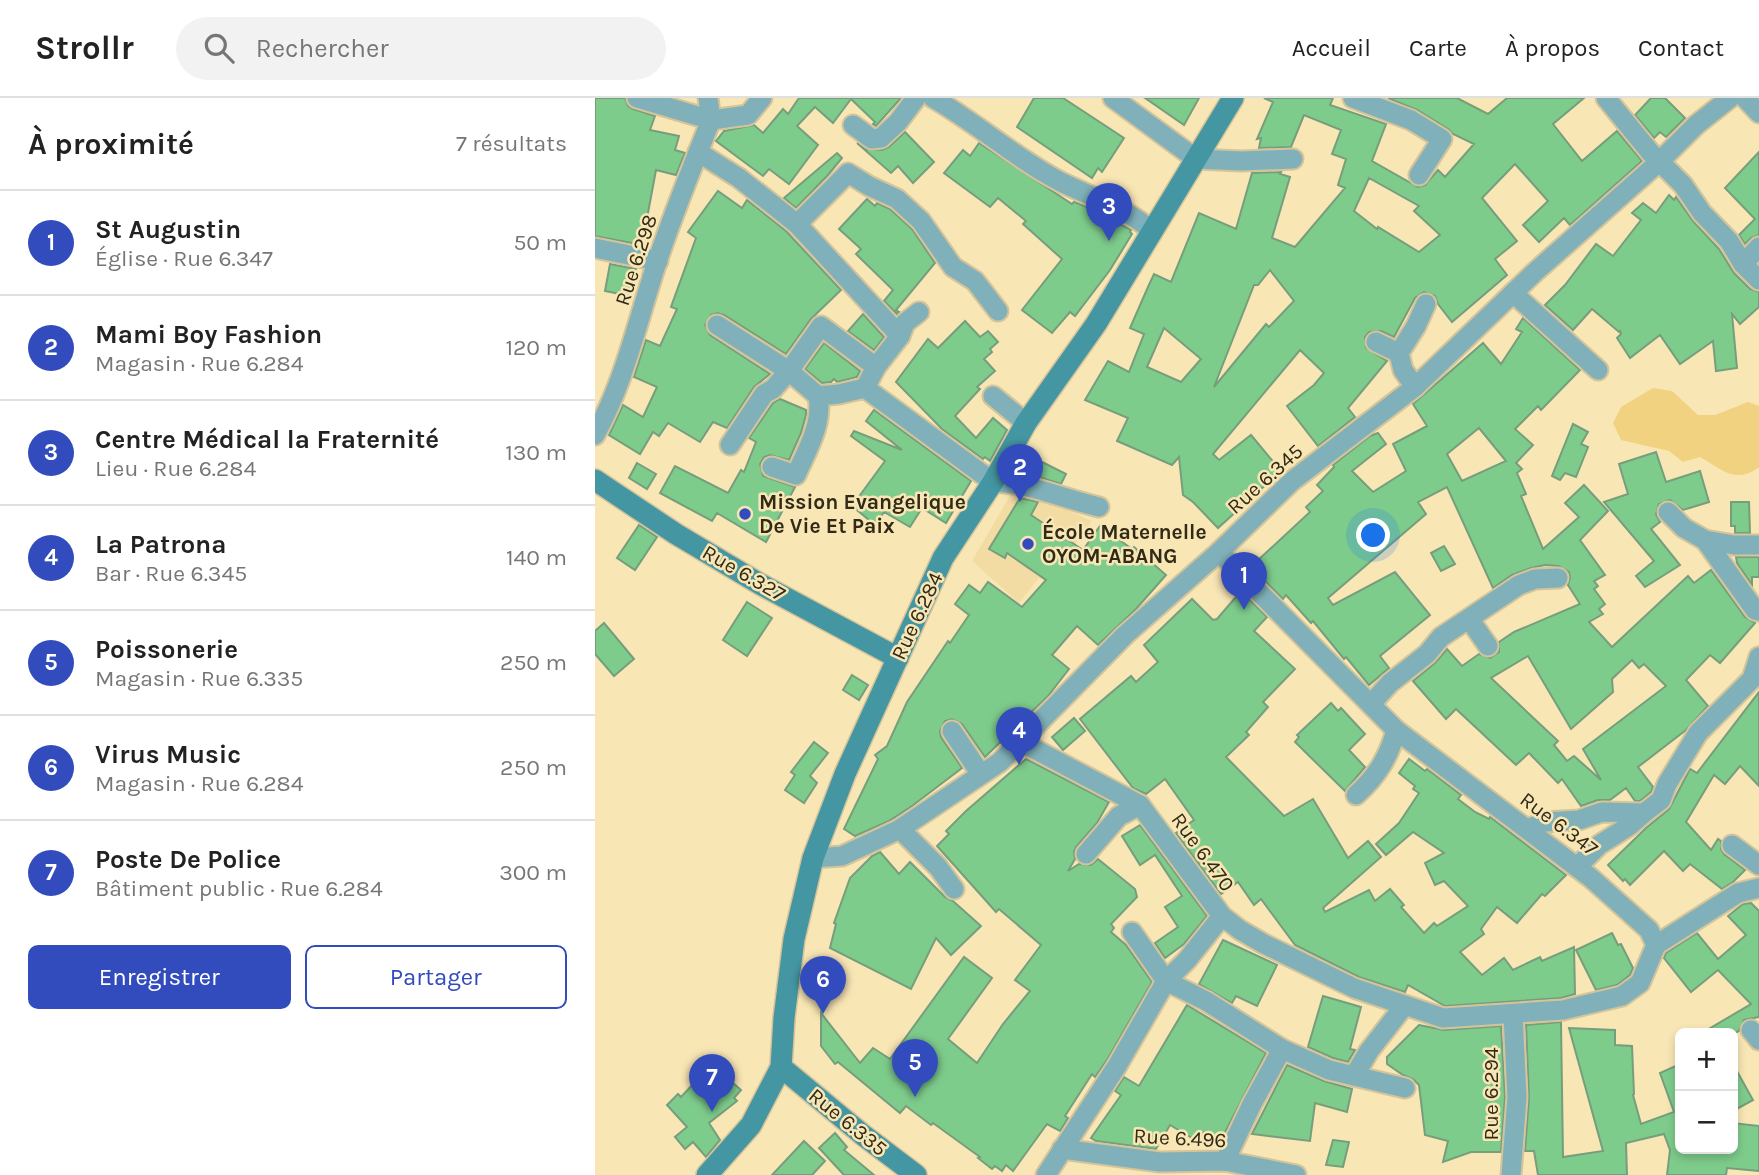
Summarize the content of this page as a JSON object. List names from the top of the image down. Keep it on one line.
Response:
{"streets":{"street":["Rue 6.298","Rue 6.345","Rue 6.327","Rue 6.284","Rue 6.347","Rue 6.470","Rue 6.294","Rue 6.335","Rue 6.496"]},"crossings":[["Rue 6.345","Rue 6.284"],["Rue 6.345","Rue 6.347"],["Rue 6.345","Rue 6.470"],["Rue 6.327","Rue 6.284"],["Rue 6.284","Rue 6.335"],["Rue 6.470","Rue 6.496"]],"places":["Mission Evangelique De Vie Et Paix","École Maternelle OYOM-ABANG"],"page":{"header":"Strollr","search":"Rechercher","nav":["Accueil","Carte","À propos","Contact"],"heading":["À proximité","7 résultats"],"pins":["3","2","1","4","6","5","7"],"list":[{"mark":"1","name":"St Augustin","note":"Église · Rue 6.347","value":"50 m"},{"mark":"2","name":"Mami Boy Fashion","note":"Magasin · Rue 6.284","value":"120 m"},{"mark":"3","name":"Centre Médical la Fraternité","note":"Lieu · Rue 6.284","value":"130 m"},{"mark":"4","name":"La Patrona","note":"Bar · Rue 6.345","value":"140 m"},{"mark":"5","name":"Poissonerie","note":"Magasin · Rue 6.335","value":"250 m"},{"mark":"6","name":"Virus Music","note":"Magasin · Rue 6.284","value":"250 m"},{"mark":"7","name":"Poste De Police","note":"Bâtiment public · Rue 6.284","value":"300 m"}],"buttons":["Enregistrer","Partager"],"map_buttons":["+","−"]}}
